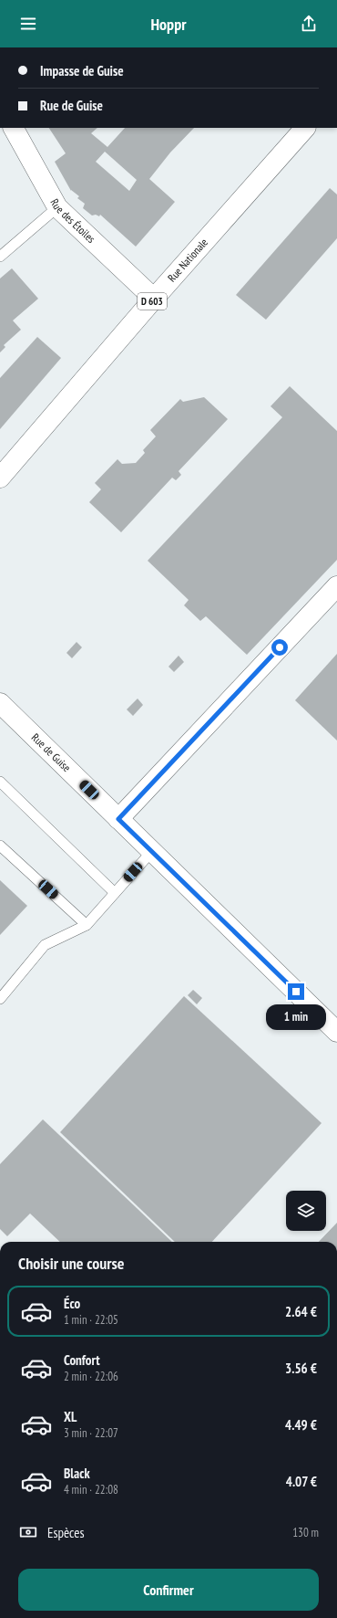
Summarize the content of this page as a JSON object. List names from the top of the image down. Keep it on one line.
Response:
{"streets":{"street":["Rue des Étoiles","Rue Nationale","D 603","Rue de Guise"]},"crossings":[["Rue des Étoiles","Rue Nationale"]],"page":{"header":"Hoppr","banner":["Impasse de Guise","Rue de Guise"],"bubble":"1 min","heading":"Choisir une course","list":[{"name":"Éco","note":"1 min · 22:05","value":"2.64 €"},{"name":"Confort","note":"2 min · 22:06","value":"3.56 €"},{"name":"XL","note":"3 min · 22:07","value":"4.49 €"},{"name":"Black","note":"4 min · 22:08","value":"4.07 €"}],"pay":["Espèces","130 m"],"buttons":"Confirmer"}}
